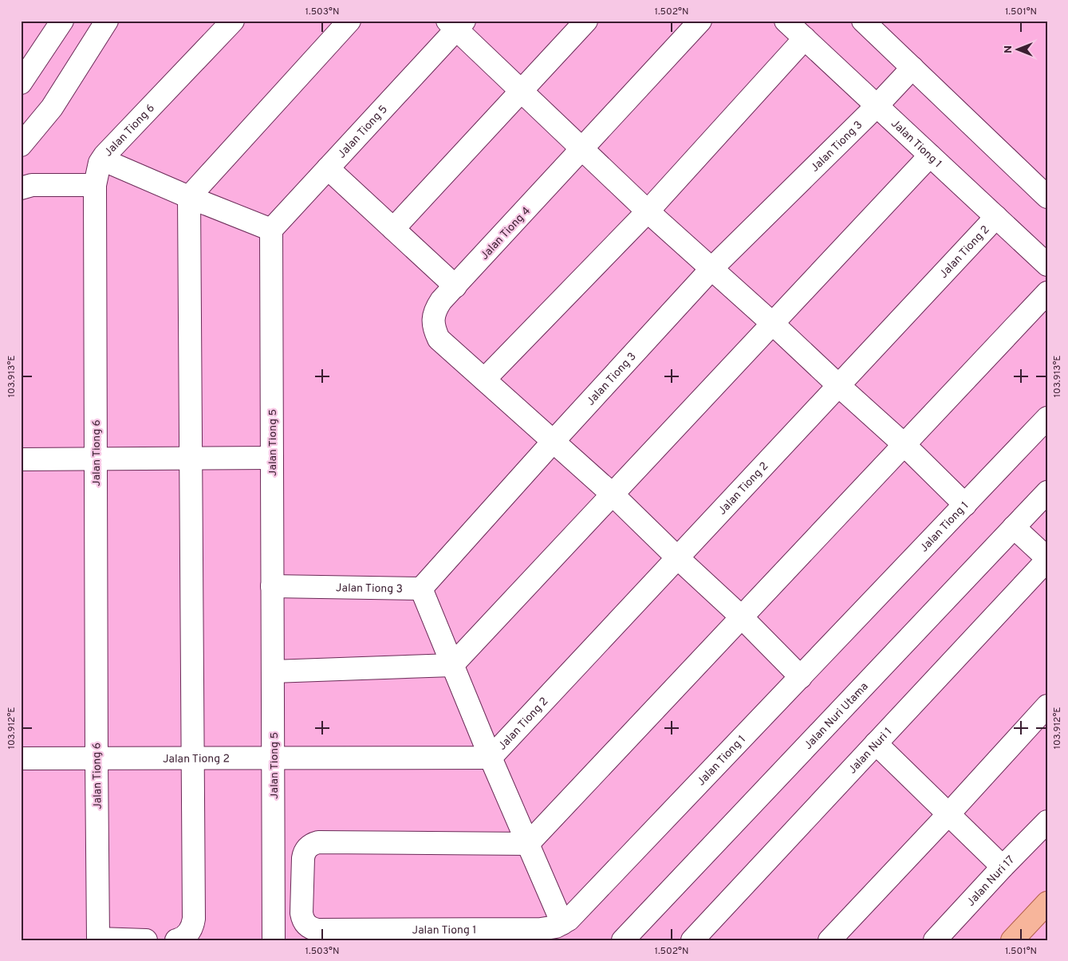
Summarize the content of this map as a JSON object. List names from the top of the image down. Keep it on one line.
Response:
{"streets":{"street":["Jalan Tiong 6","Jalan Tiong 5","Jalan Tiong 1","Jalan Tiong 3","Jalan Tiong 4","Jalan Tiong 2","Jalan Nuri Utama","Jalan Nuri 1","Jalan Nuri 17"]},"crossings":[["Jalan Tiong 6","Jalan Tiong 2"],["Jalan Tiong 5","Jalan Tiong 3"],["Jalan Tiong 5","Jalan Tiong 2"],["Jalan Tiong 1","Jalan Tiong 3"],["Jalan Tiong 1","Jalan Tiong 4"],["Jalan Tiong 1","Jalan Tiong 2"],["Jalan Tiong 3","Jalan Tiong 4"],["Jalan Tiong 4","Jalan Tiong 2"]],"north":"left","coordinates":["1.503°N","1.502°N","1.501°N","103.913°E","103.912°E"]}
